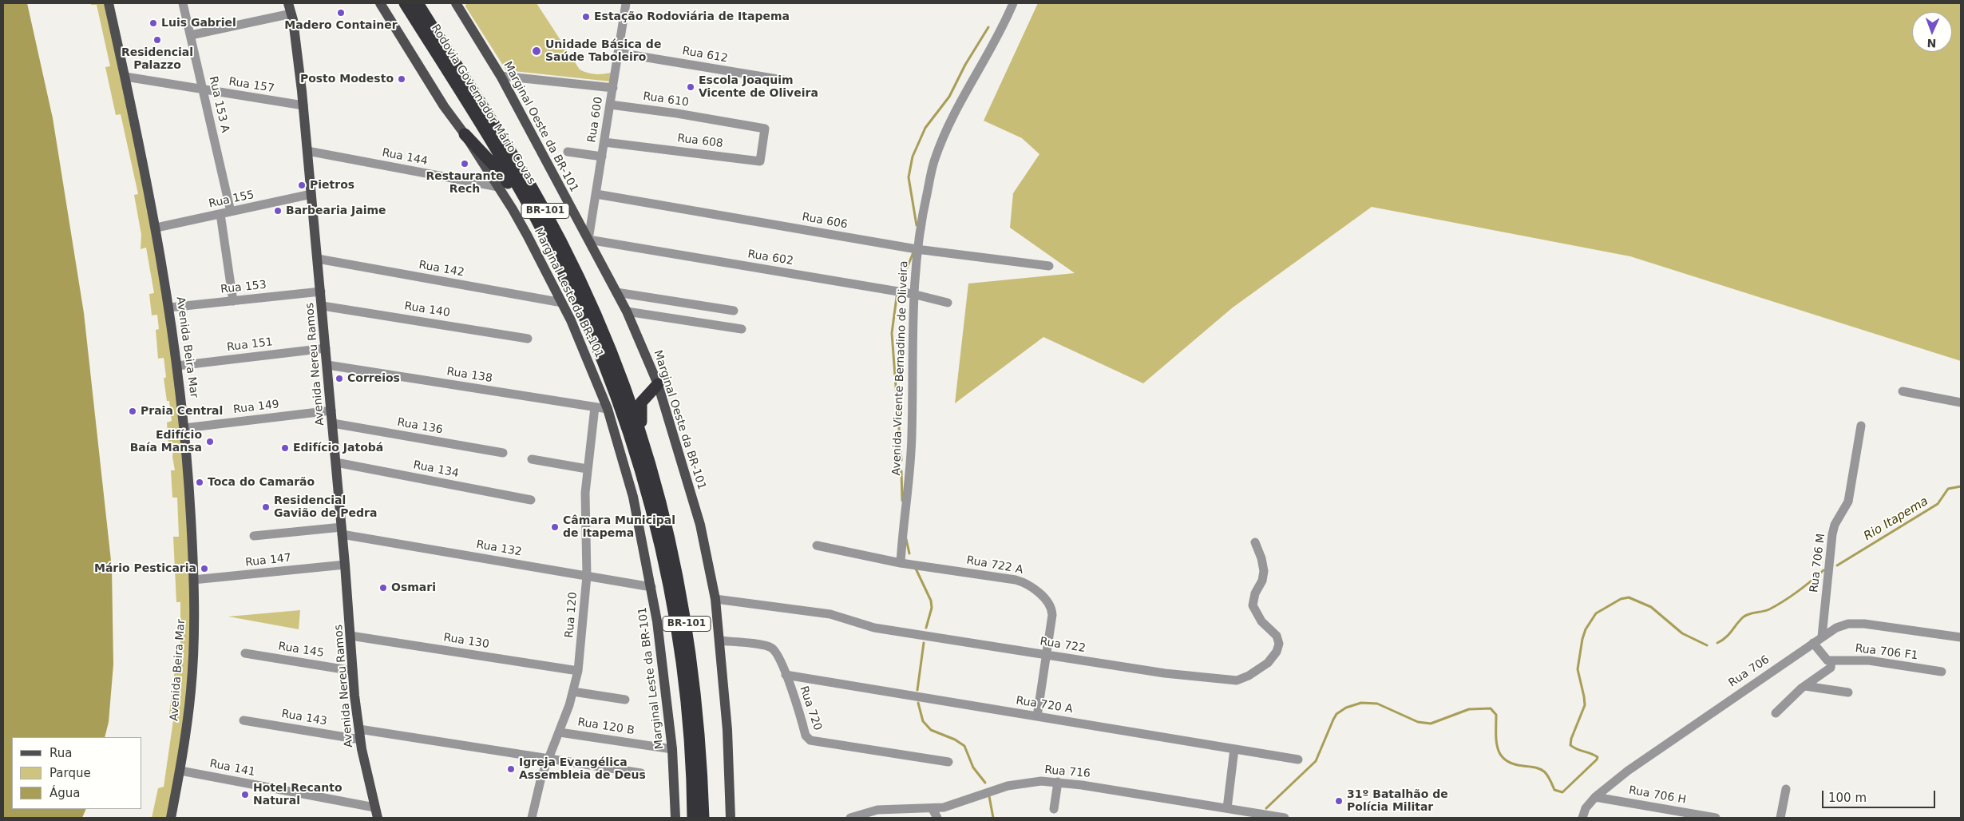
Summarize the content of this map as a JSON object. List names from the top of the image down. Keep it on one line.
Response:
{"streets":{"highway":["Rodovia Governador Mário Covas","BR-101"],"main road":["Marginal Oeste da BR-101","Marginal Leste da BR-101","Avenida Beira Mar","Avenida Nereu Ramos"],"street":["Rua 612","Rua 157","Rua 610","Rua 153 A","Rua 600","Rua 608","Rua 144","Rua 155","Rua 606","Rua 602","Rua 142","Rua 153","Rua 140","Rua 151","Avenida Vicente Bernadino de Oliveira","Rua 138","Rua 149","Rua 136","Rua 134","Rua 132","Rua 147","Rua 706 M","Rua 722 A","Rua 120","Rua 130","Rua 722","Rua 145","Rua 706 F1","Rua 706","Rua 720 A","Rua 720","Rua 143","Rua 120 B","Rua 141","Rua 716","Rua 706 H"]},"crossings":[["Rua 612","Rua 600"],["Rua 157","Rua 153 A"],["Rua 157","Avenida Beira Mar"],["Rua 157","Avenida Nereu Ramos"],["Rua 610","Rua 600"],["Rua 610","Rua 608"],["Rua 153 A","Rua 155"],["Rua 600","Marginal Oeste da BR-101"],["Rua 600","Rua 608"],["Rua 600","Rua 606"],["Rua 600","Rua 602"],["Marginal Oeste da BR-101","Rua 602"],["Marginal Oeste da BR-101","Rua 722"],["Marginal Oeste da BR-101","Rua 720"],["Rua 144","Marginal Leste da BR-101"],["Rua 144","Avenida Nereu Ramos"],["Rua 155","Avenida Beira Mar"],["Rua 155","Avenida Nereu Ramos"],["Rua 606","Avenida Vicente Bernadino de Oliveira"],["Rua 602","Avenida Vicente Bernadino de Oliveira"],["Rua 142","Marginal Leste da BR-101"],["Rua 142","Avenida Nereu Ramos"],["Rua 153","Avenida Beira Mar"],["Rua 153","Avenida Nereu Ramos"],["Marginal Leste da BR-101","Rua 138"],["Marginal Leste da BR-101","Rua 132"],["Marginal Leste da BR-101","Rua 120 B"],["Rua 140","Avenida Nereu Ramos"],["Rua 151","Avenida Beira Mar"],["Rua 151","Avenida Nereu Ramos"],["Avenida Beira Mar","Rua 149"],["Avenida Beira Mar","Rua 147"],["Avenida Beira Mar","Rua 141"],["Avenida Nereu Ramos","Rua 138"],["Avenida Nereu Ramos","Rua 149"],["Avenida Nereu Ramos","Rua 136"],["Avenida Nereu Ramos","Rua 134"],["Avenida Nereu Ramos","Rua 132"],["Avenida Nereu Ramos","Rua 147"],["Avenida Nereu Ramos","Rua 130"],["Avenida Nereu Ramos","Rua 145"],["Avenida Nereu Ramos","Rua 143"],["Avenida Nereu Ramos","Rua 141"],["Avenida Vicente Bernadino de Oliveira","Rua 722 A"],["Rua 138","Rua 120"],["Rua 132","Rua 120"],["Rua 706 M","Rua 706"],["Rua 722 A","Rua 722"],["Rua 722 A","Rua 720 A"],["Rua 120","Rua 130"],["Rua 120","Rua 120 B"],["Rua 706","Rua 706 H"],["Rua 720 A","Rua 720"]],"water":["Rio Itapema"],"places":["Madero Container","Estação Rodoviária de Itapema","Luis Gabriel","Residencial Palazzo","Unidade Básica de Saúde Taboleiro","Posto Modesto","Escola Joaquim Vicente de Oliveira","Restaurante Rech","Pietros","Barbearia Jaime","Correios","Praia Central","Edifício Baía Mansa","Edifício Jatobá","Toca do Camarão","Residencial Gavião de Pedra","Câmara Municipal de Itapema","Mário Pesticaria","Osmari","Igreja Evangélica Assembleia de Deus","Hotel Recanto Natural","31º Batalhão de Polícia Militar"],"legend":["Rua","Parque","Água"],"scale_bar":"100 m","north":"bottom"}
